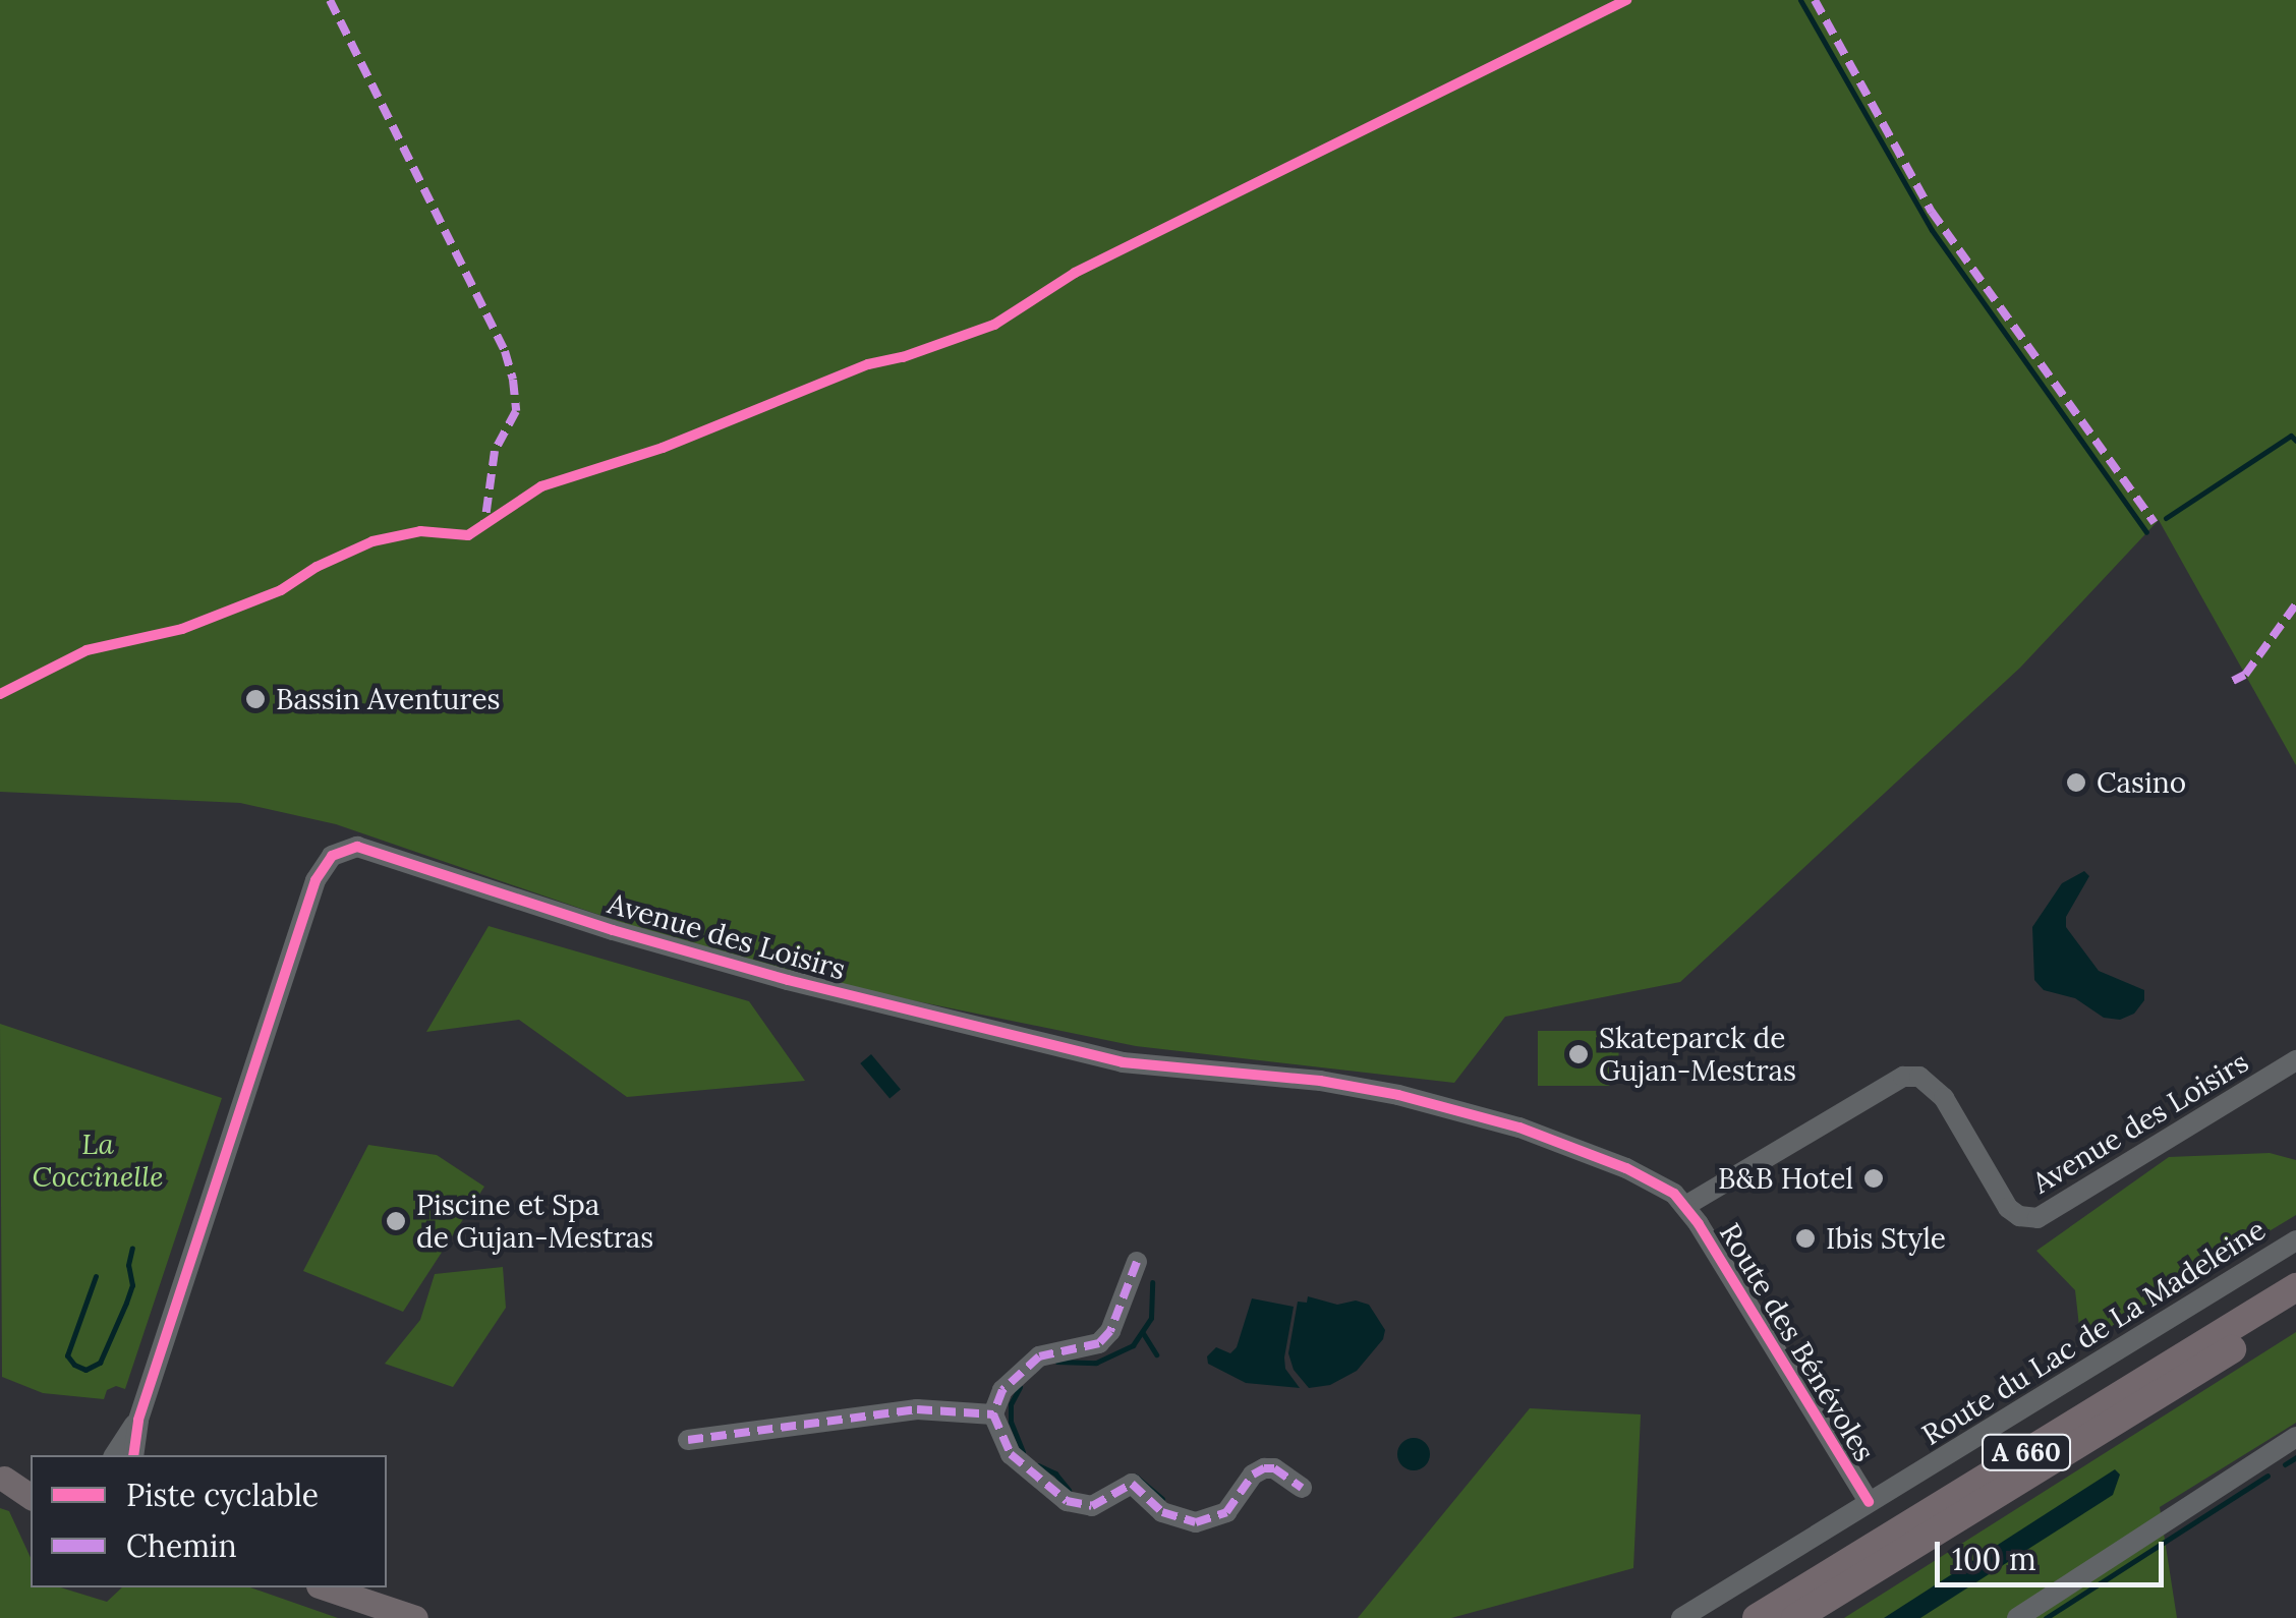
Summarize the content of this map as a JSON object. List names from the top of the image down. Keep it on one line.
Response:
{"streets":{"highway":["A 660"],"street":["Avenue des Loisirs","Route du Lac de La Madeleine","Route des Bénévoles"]},"crossings":[["Avenue des Loisirs","Route des Bénévoles"],["Route du Lac de La Madeleine","Route des Bénévoles"]],"parks":["La Coccinelle"],"places":["Bassin Aventures","Casino","Skateparck de Gujan-Mestras","B&B Hotel","Piscine et Spa de Gujan-Mestras","Ibis Style"],"legend":["Piste cyclable","Chemin"],"scale_bar":"100 m"}
